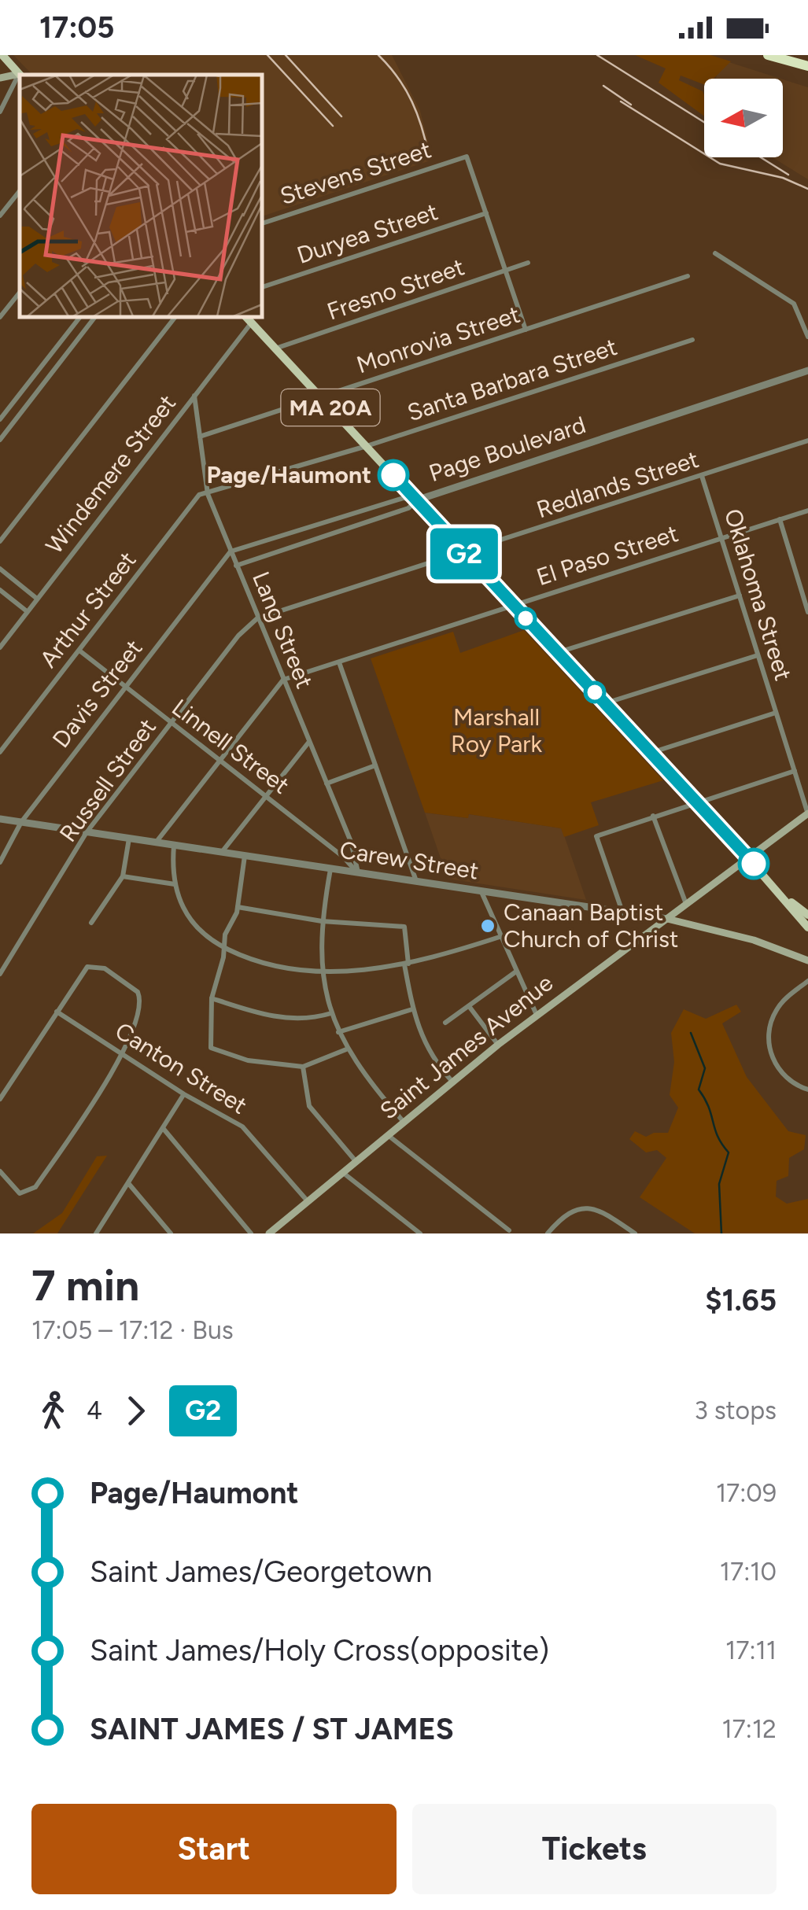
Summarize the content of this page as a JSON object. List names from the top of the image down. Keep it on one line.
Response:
{"streets":{"main road":["MA 20A","Page Boulevard","Carew Street","Saint James Avenue"],"street":["Stevens Street","Duryea Street","Fresno Street","Monrovia Street","Santa Barbara Street","Windemere Street","Redlands Street","El Paso Street","Oklahoma Street","Arthur Street","Lang Street","Davis Street","Linnell Street","Russell Street","Canton Street"]},"crossings":[["Stevens Street","Duryea Street"],["Fresno Street","Page Boulevard"],["Monrovia Street","Page Boulevard"],["Monrovia Street","Lang Street"],["Santa Barbara Street","Page Boulevard"],["Santa Barbara Street","Arthur Street"],["Santa Barbara Street","Lang Street"],["MA 20A","Page Boulevard"],["MA 20A","Redlands Street"],["MA 20A","El Paso Street"],["MA 20A","Saint James Avenue"],["Page Boulevard","Windemere Street"],["Windemere Street","Lang Street"],["Redlands Street","Oklahoma Street"],["Redlands Street","Lang Street"],["Redlands Street","Russell Street"],["El Paso Street","Oklahoma Street"],["El Paso Street","Lang Street"],["Oklahoma Street","Saint James Avenue"],["Arthur Street","Lang Street"],["Arthur Street","Linnell Street"],["Lang Street","Davis Street"],["Lang Street","Linnell Street"],["Lang Street","Russell Street"],["Lang Street","Carew Street"],["Davis Street","Linnell Street"],["Davis Street","Carew Street"],["Linnell Street","Russell Street"],["Linnell Street","Carew Street"],["Russell Street","Carew Street"],["Carew Street","Saint James Avenue"],["Saint James Avenue","Canton Street"]],"parks":["Marshall Roy Park"],"places":["Page/Haumont","Canaan Baptist Church of Christ"],"lines":["bus line G2"],"north":"left","page":{"status":"17:05","on_map":"G2","heading":["7 min","17:05 – 17:12 · Bus","$1.65"],"legs":["4","G2","3 stops"],"list":[{"name":"Page/Haumont","value":"17:09"},{"name":"Saint James/Georgetown","value":"17:10"},{"name":"Saint James/Holy Cross(opposite)","value":"17:11"},{"name":"SAINT JAMES / ST JAMES","value":"17:12"}],"buttons":["Start","Tickets"]}}
